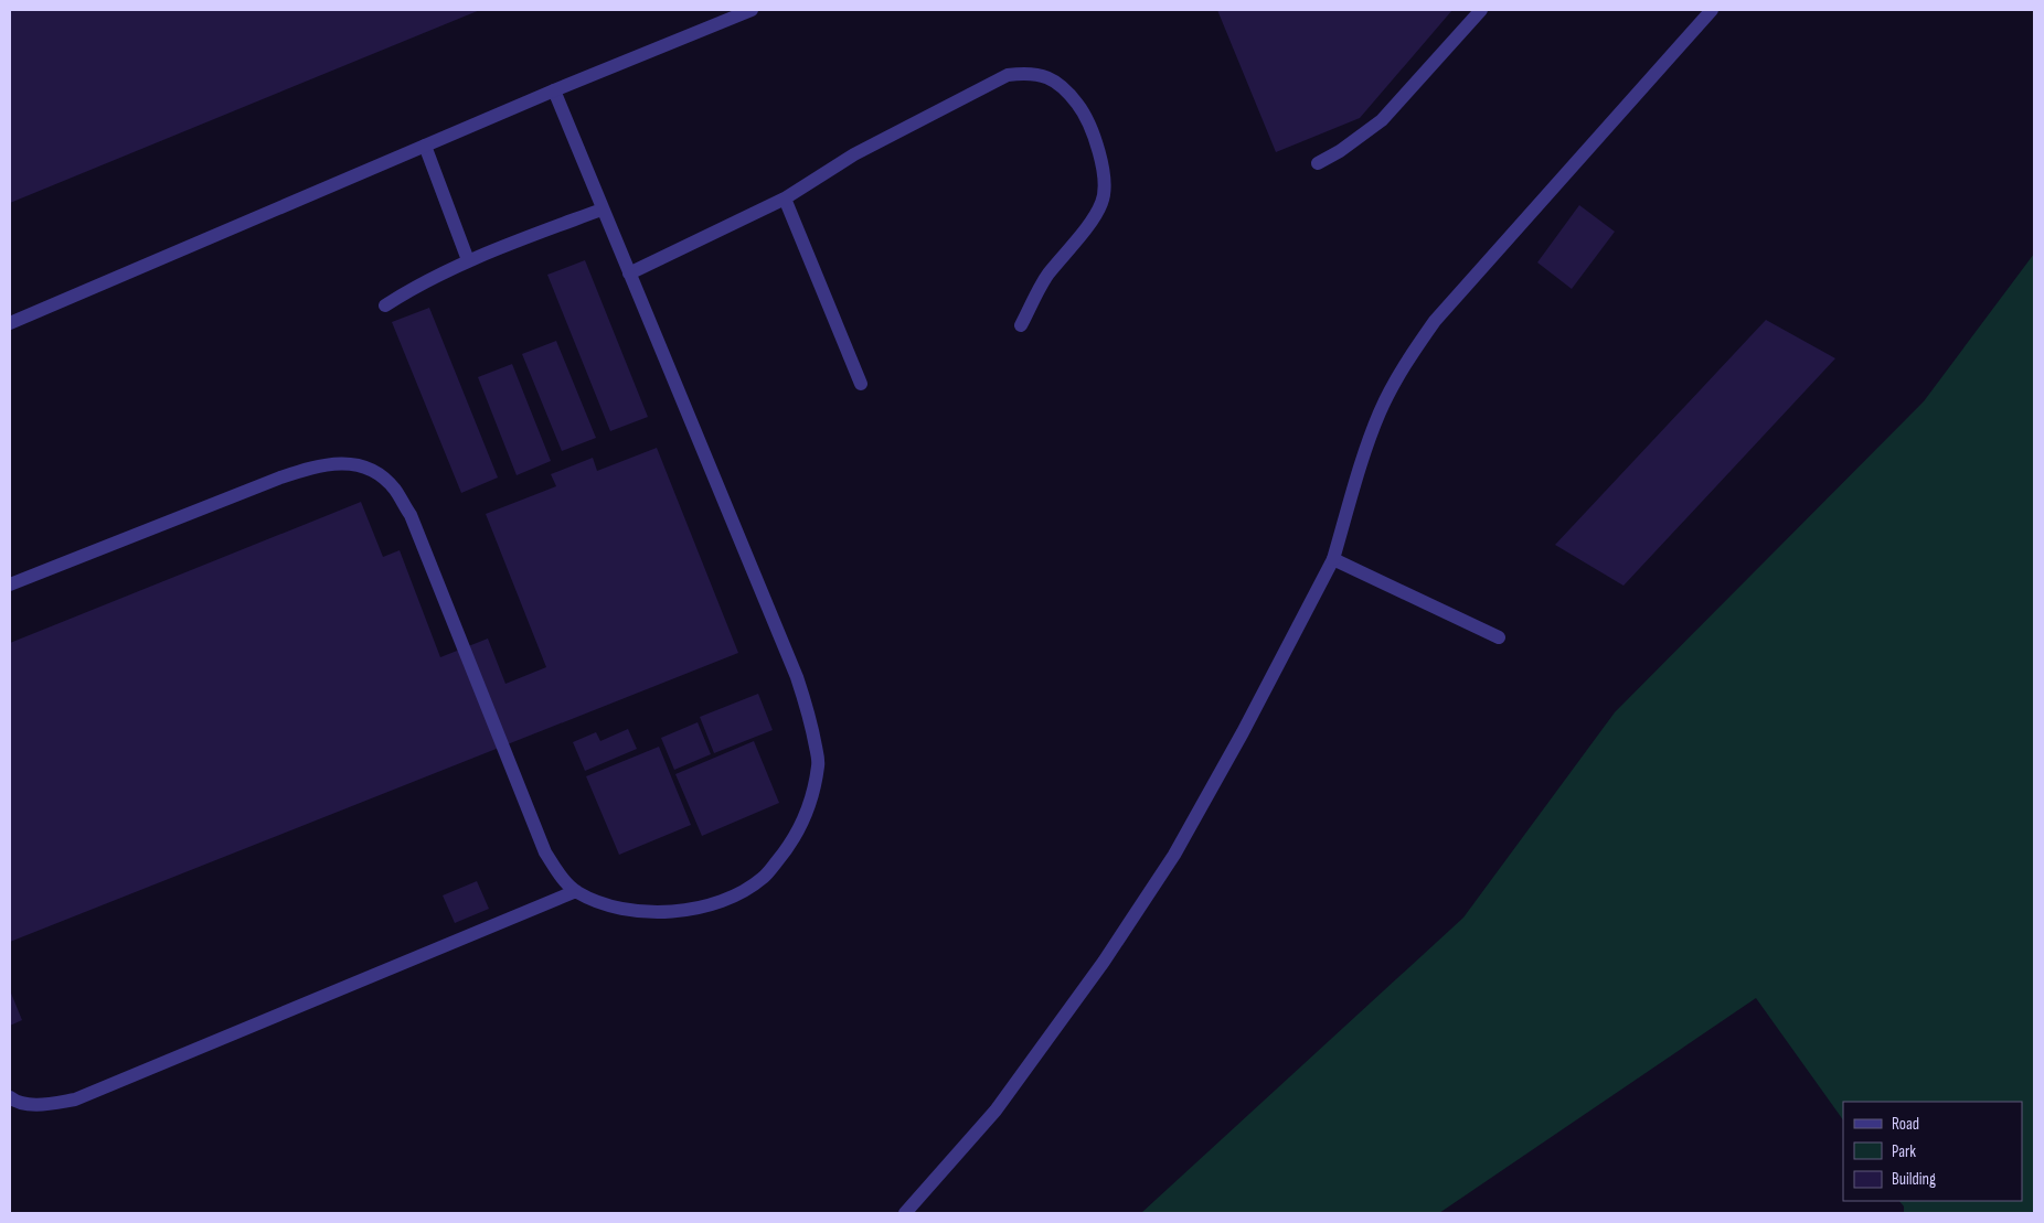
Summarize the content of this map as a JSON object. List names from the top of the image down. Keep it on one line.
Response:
{"legend":["Road","Park","Building"]}
